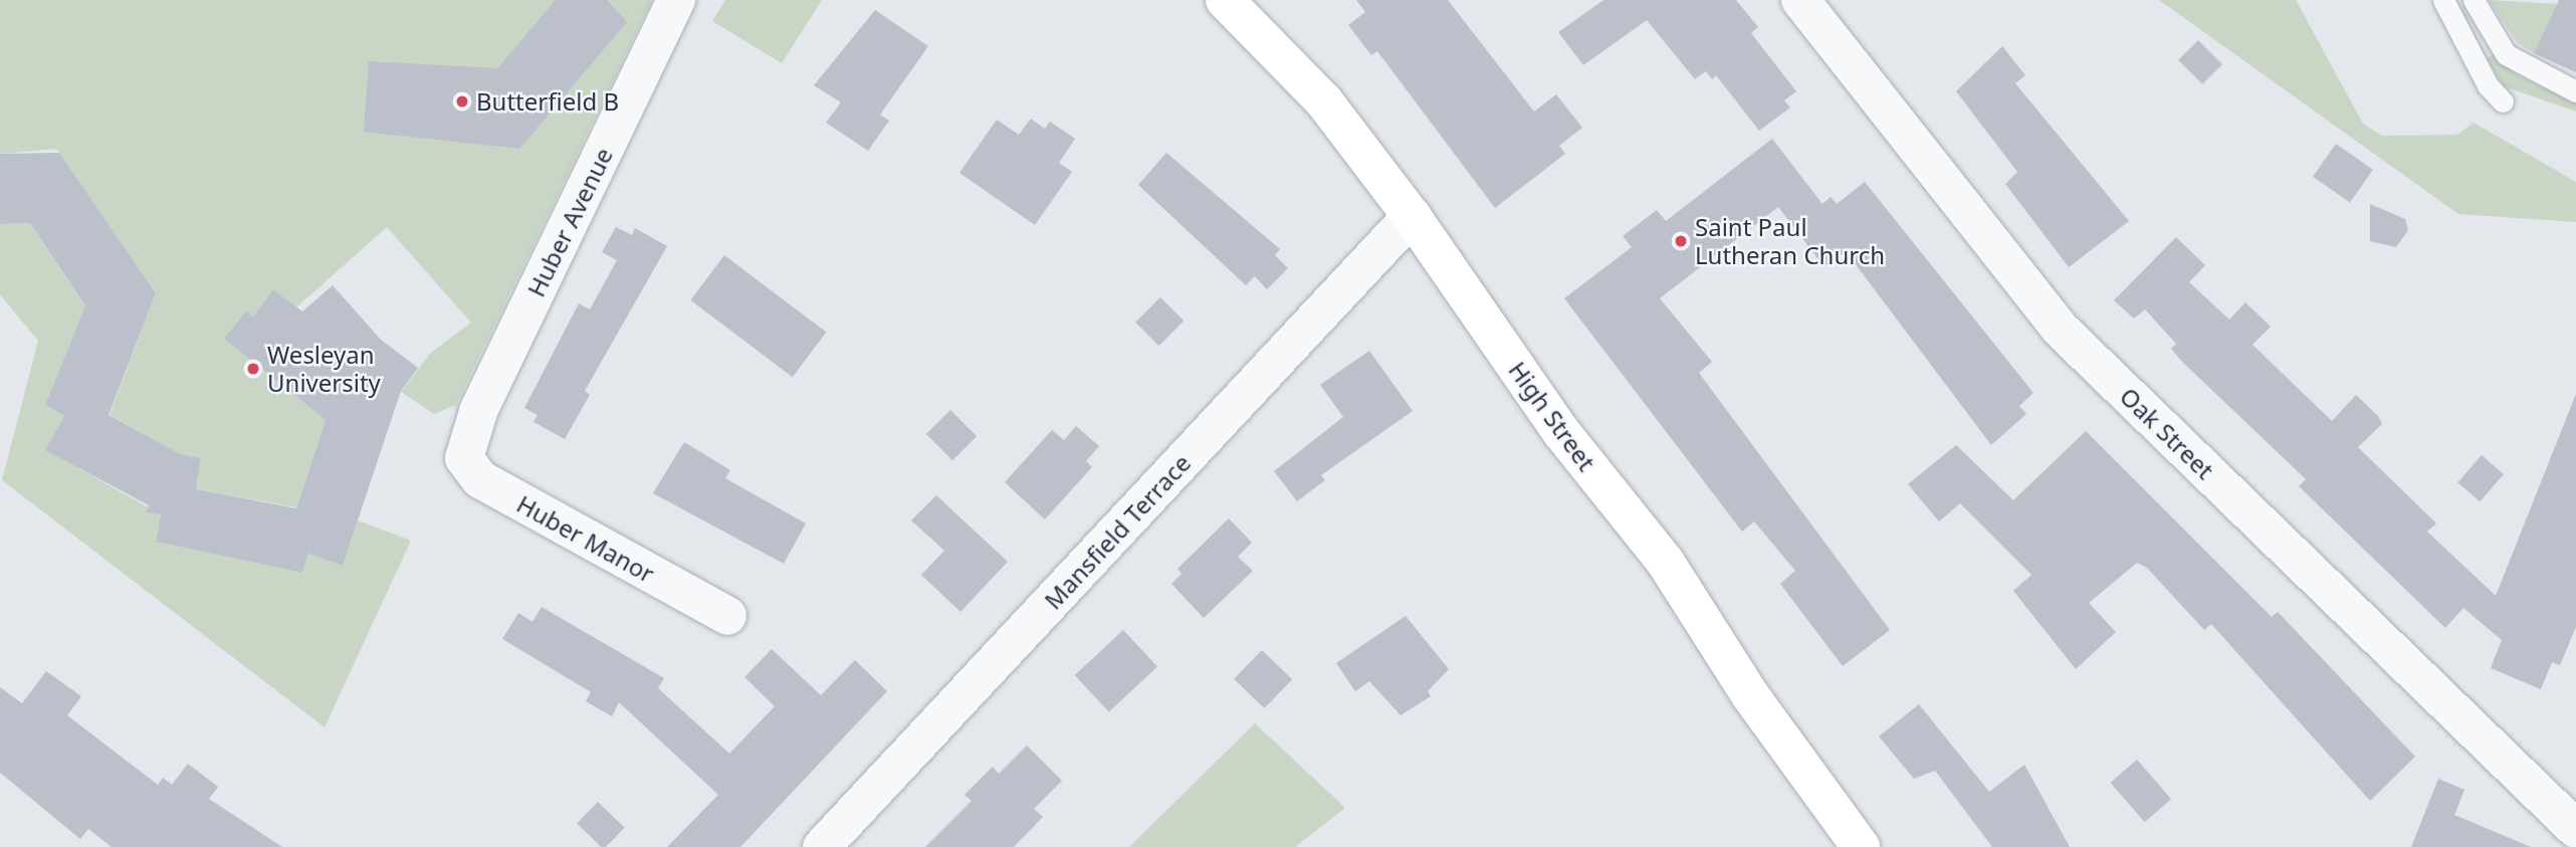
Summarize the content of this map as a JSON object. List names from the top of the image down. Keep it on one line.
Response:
{"streets":{"street":["Huber Avenue","High Street","Oak Street","Mansfield Terrace","Huber Manor"]},"crossings":[["Huber Avenue","Huber Manor"],["High Street","Mansfield Terrace"]],"places":["Butterfield B","Saint Paul Lutheran Church","Wesleyan University"]}
